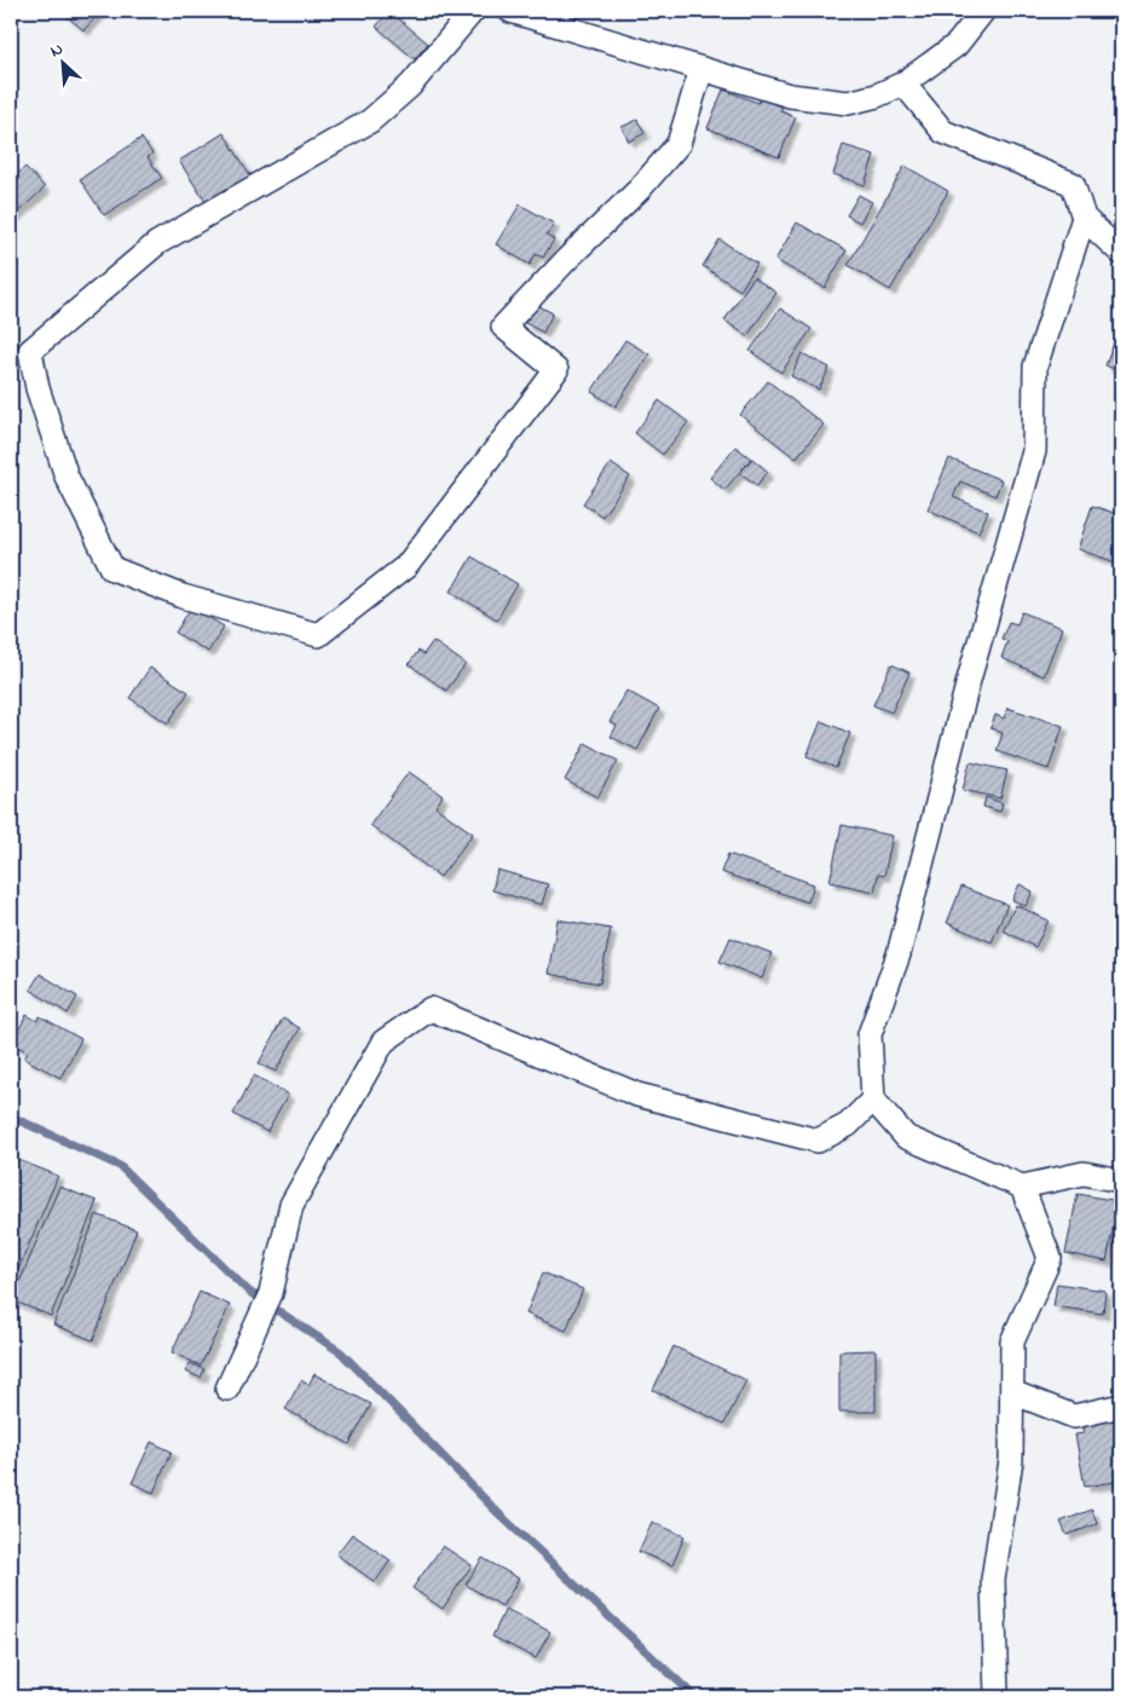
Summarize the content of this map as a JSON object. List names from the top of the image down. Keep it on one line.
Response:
{"north":"top left"}
